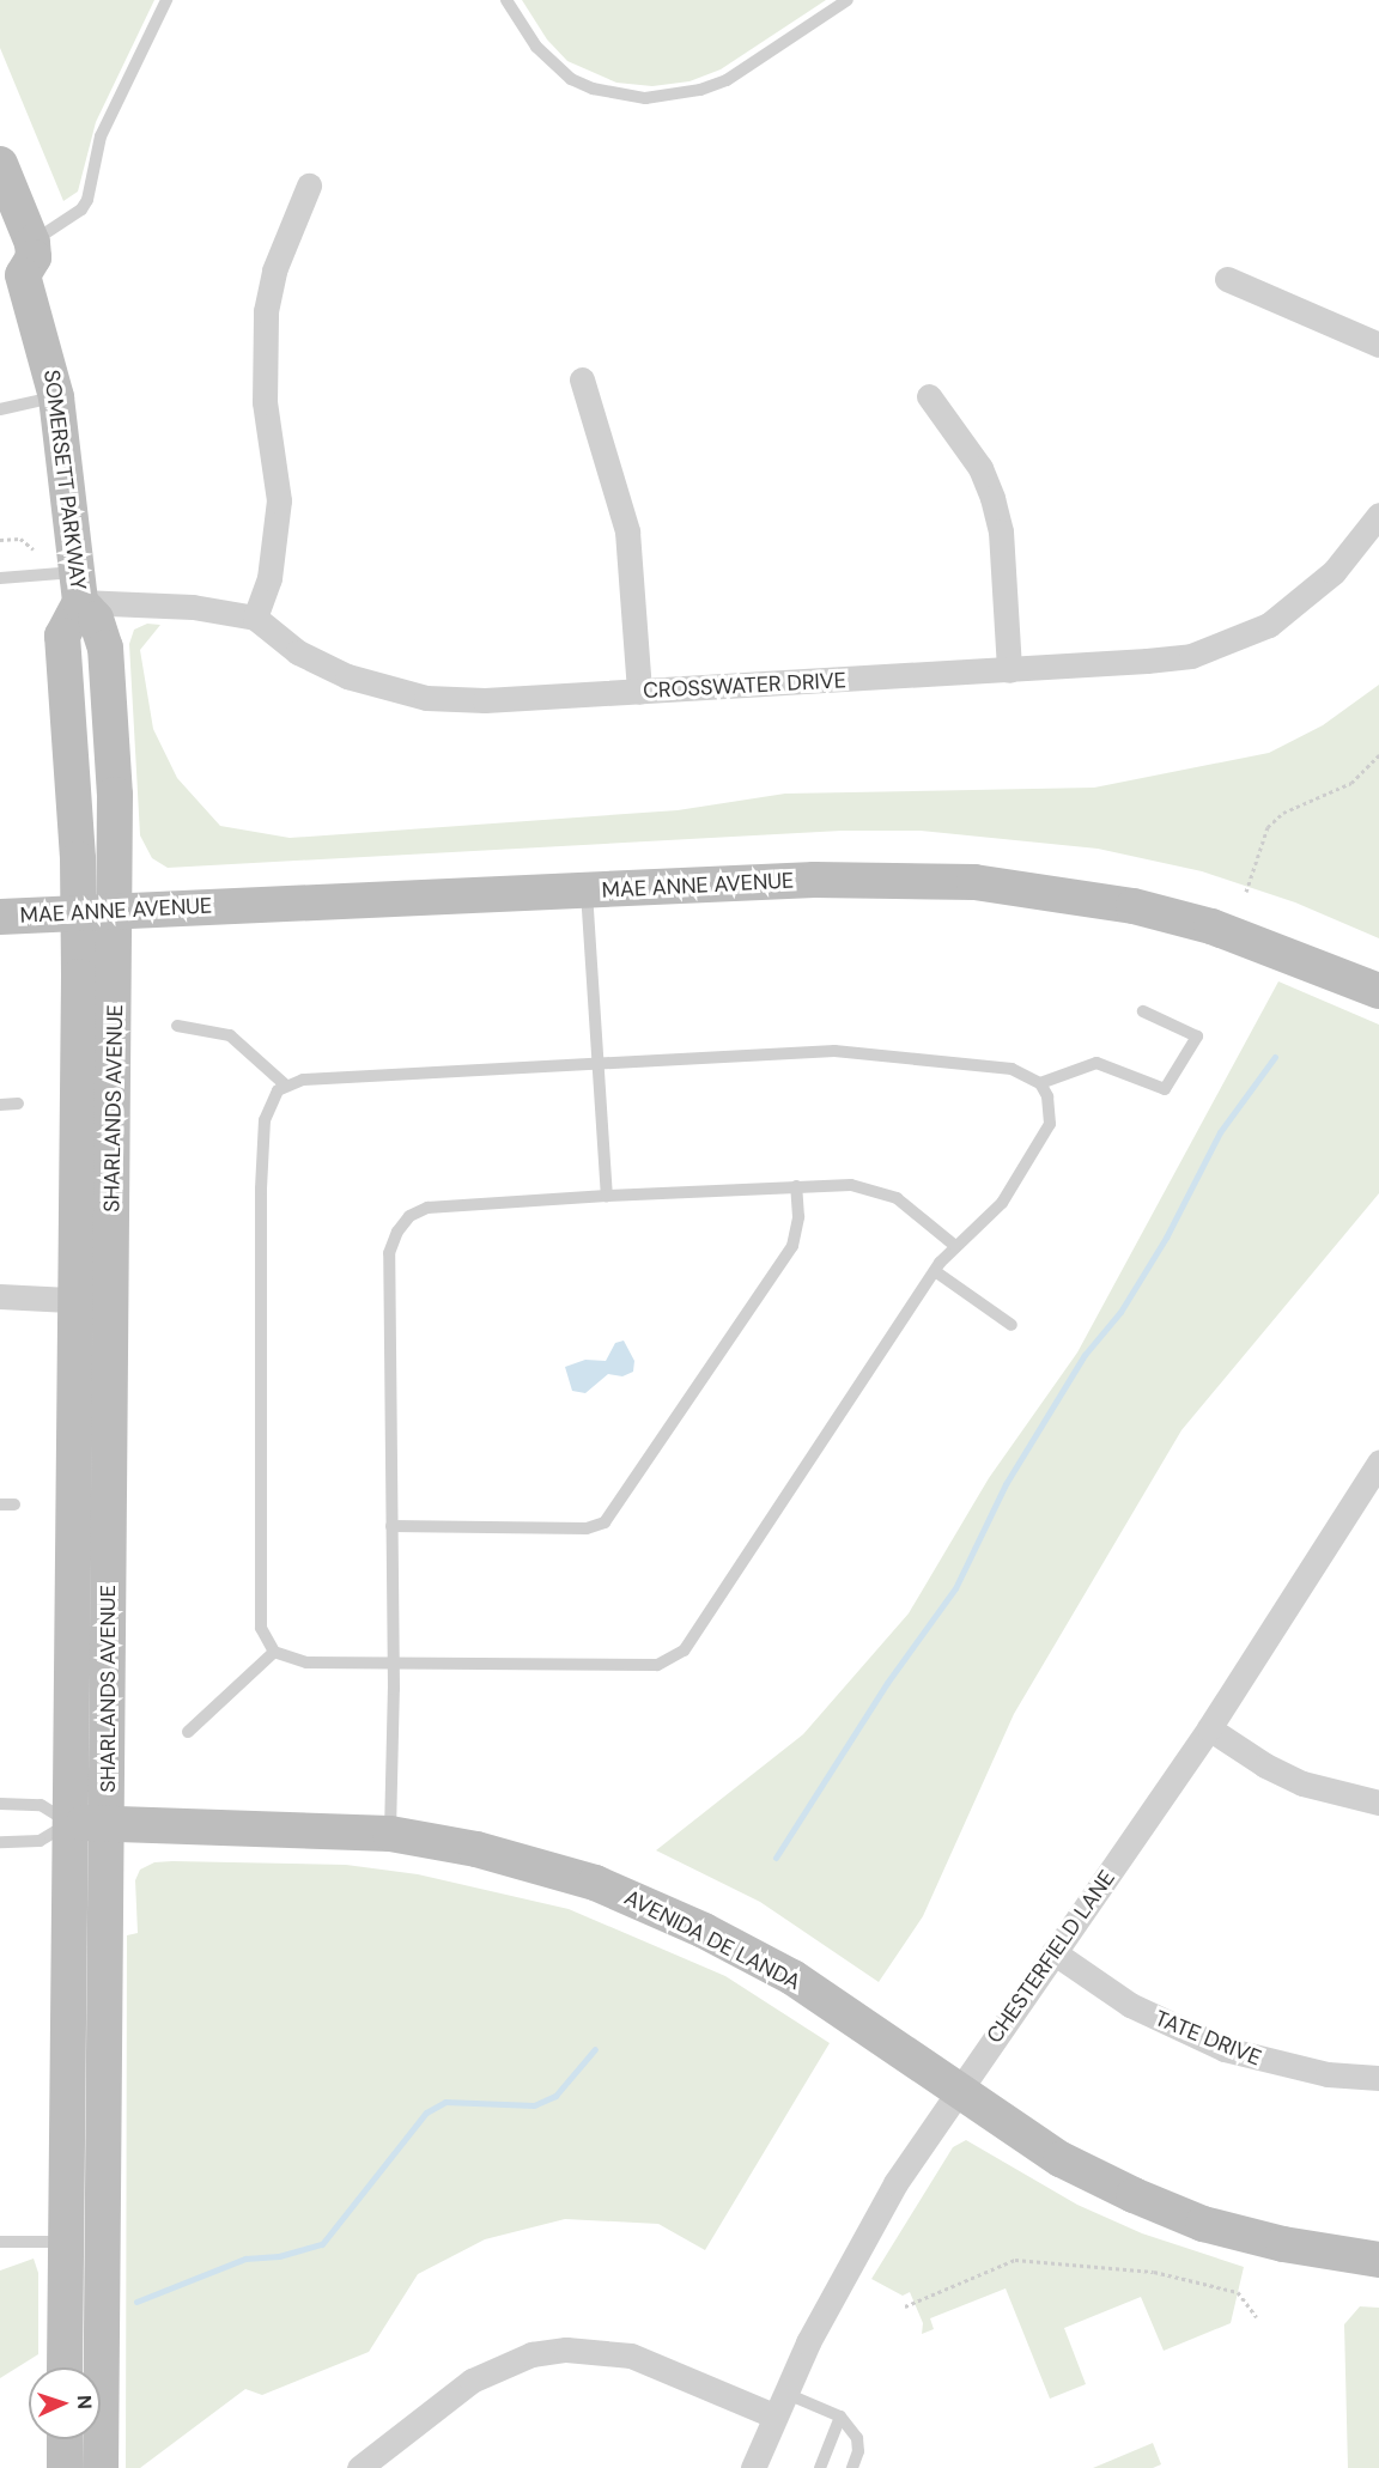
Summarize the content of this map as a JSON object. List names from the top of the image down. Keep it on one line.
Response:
{"streets":{"main road":["SOMERSETT PARKWAY","MAE ANNE AVENUE","SHARLANDS AVENUE","AVENIDA DE LANDA"],"street":["CROSSWATER DRIVE","CHESTERFIELD LANE","TATE DRIVE"]},"crossings":[["SOMERSETT PARKWAY","MAE ANNE AVENUE"],["SOMERSETT PARKWAY","SHARLANDS AVENUE"],["MAE ANNE AVENUE","SHARLANDS AVENUE"],["SHARLANDS AVENUE","AVENIDA DE LANDA"],["AVENIDA DE LANDA","CHESTERFIELD LANE"],["CHESTERFIELD LANE","TATE DRIVE"]],"north":"right"}
